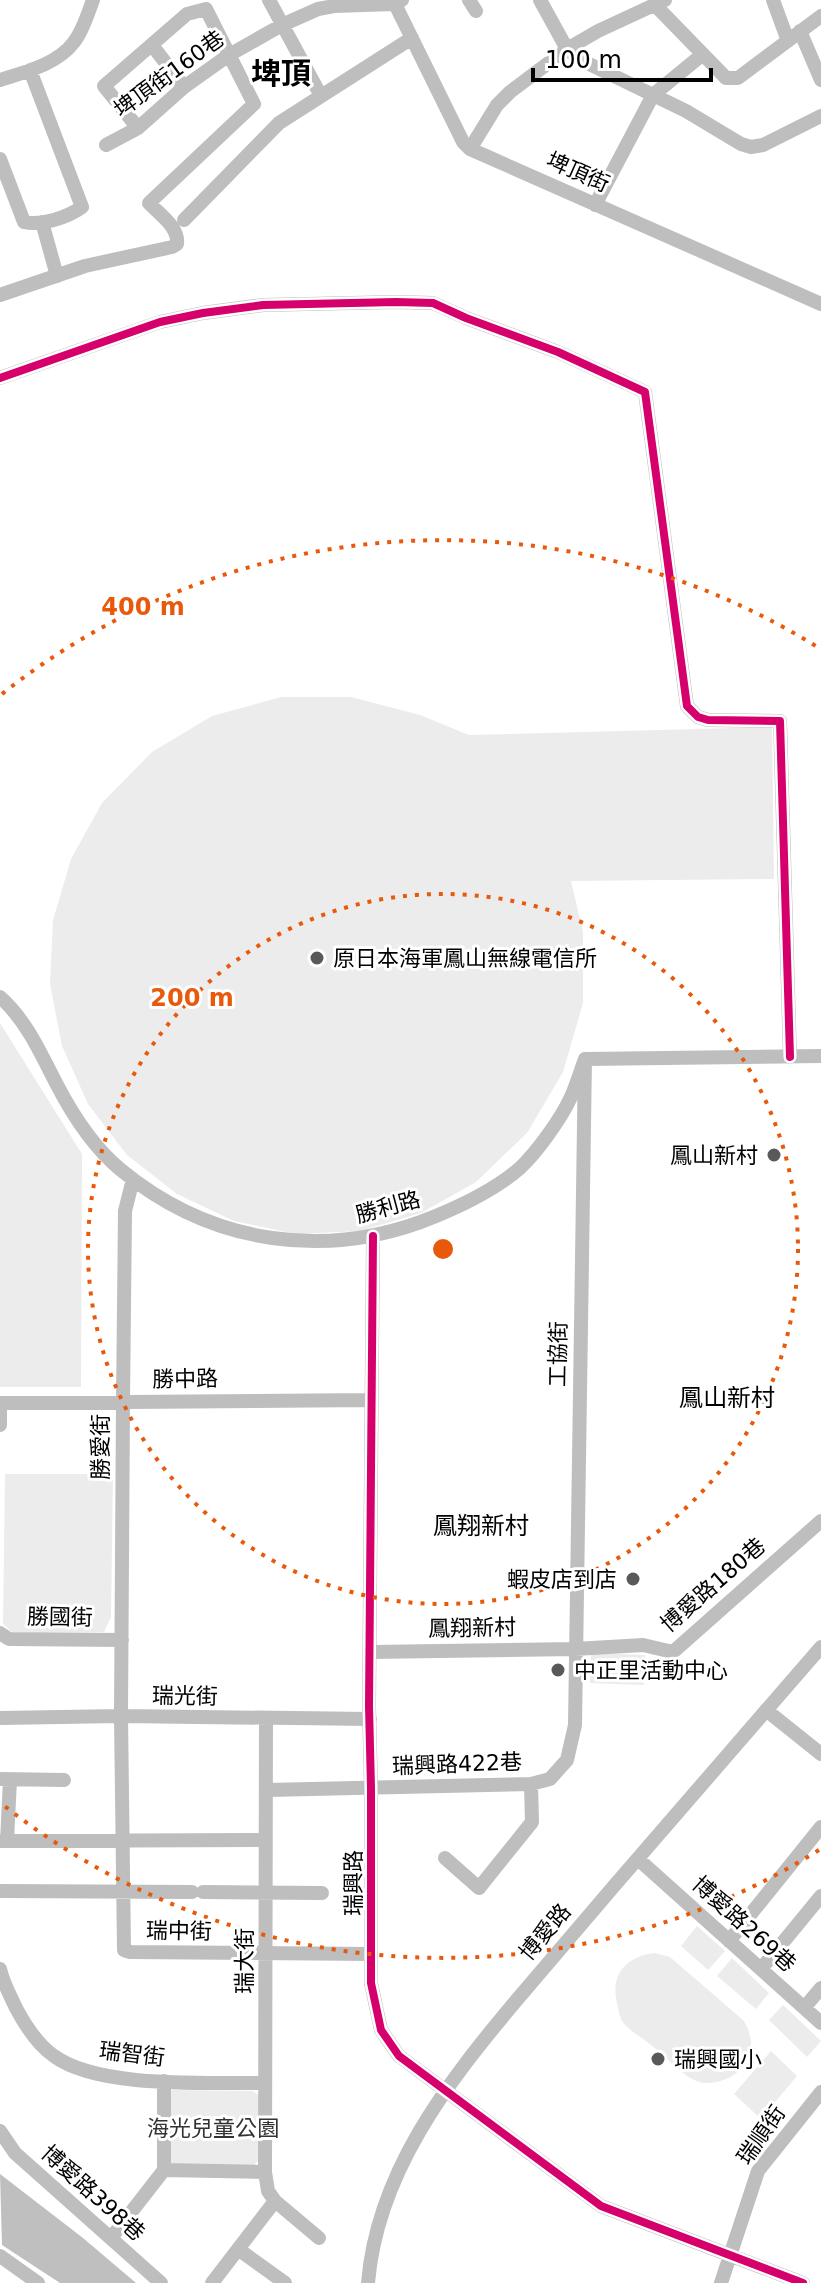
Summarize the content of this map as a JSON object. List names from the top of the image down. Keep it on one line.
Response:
{"streets":{"street":["埤頂街160巷","埤頂街","勝利路","工協街","勝中路","勝愛街","博愛路180巷","勝國街","鳳翔新村","瑞光街","瑞興路422巷","瑞興路","博愛路269巷","瑞中街","博愛路","瑞大街","瑞智街","瑞順街","博愛路398巷"]},"crossings":[["勝利路","工協街"],["勝利路","勝愛街"],["勝利路","瑞興路"],["工協街","博愛路180巷"],["工協街","鳳翔新村"],["工協街","瑞興路422巷"],["勝中路","勝愛街"],["勝中路","瑞興路"],["勝愛街","勝國街"],["勝愛街","瑞光街"],["勝愛街","瑞中街"],["博愛路180巷","鳳翔新村"],["博愛路180巷","瑞興路422巷"],["鳳翔新村","瑞興路422巷"],["鳳翔新村","瑞興路"],["瑞光街","瑞興路"],["瑞光街","瑞中街"],["瑞光街","瑞大街"],["瑞興路422巷","瑞興路"],["瑞興路422巷","瑞大街"],["瑞興路","瑞中街"],["瑞興路","博愛路"],["瑞興路","瑞順街"],["博愛路269巷","博愛路"],["瑞中街","瑞大街"],["瑞大街","瑞智街"]],"districts":["埤頂","鳳山新村","鳳翔新村"],"parks":["海光兒童公園"],"places":["原日本海軍鳳山無線電信所","鳳山新村","蝦皮店到店","中正里活動中心","瑞興國小"],"scale_bar":"100 m","rings":["400 m","200 m"]}
